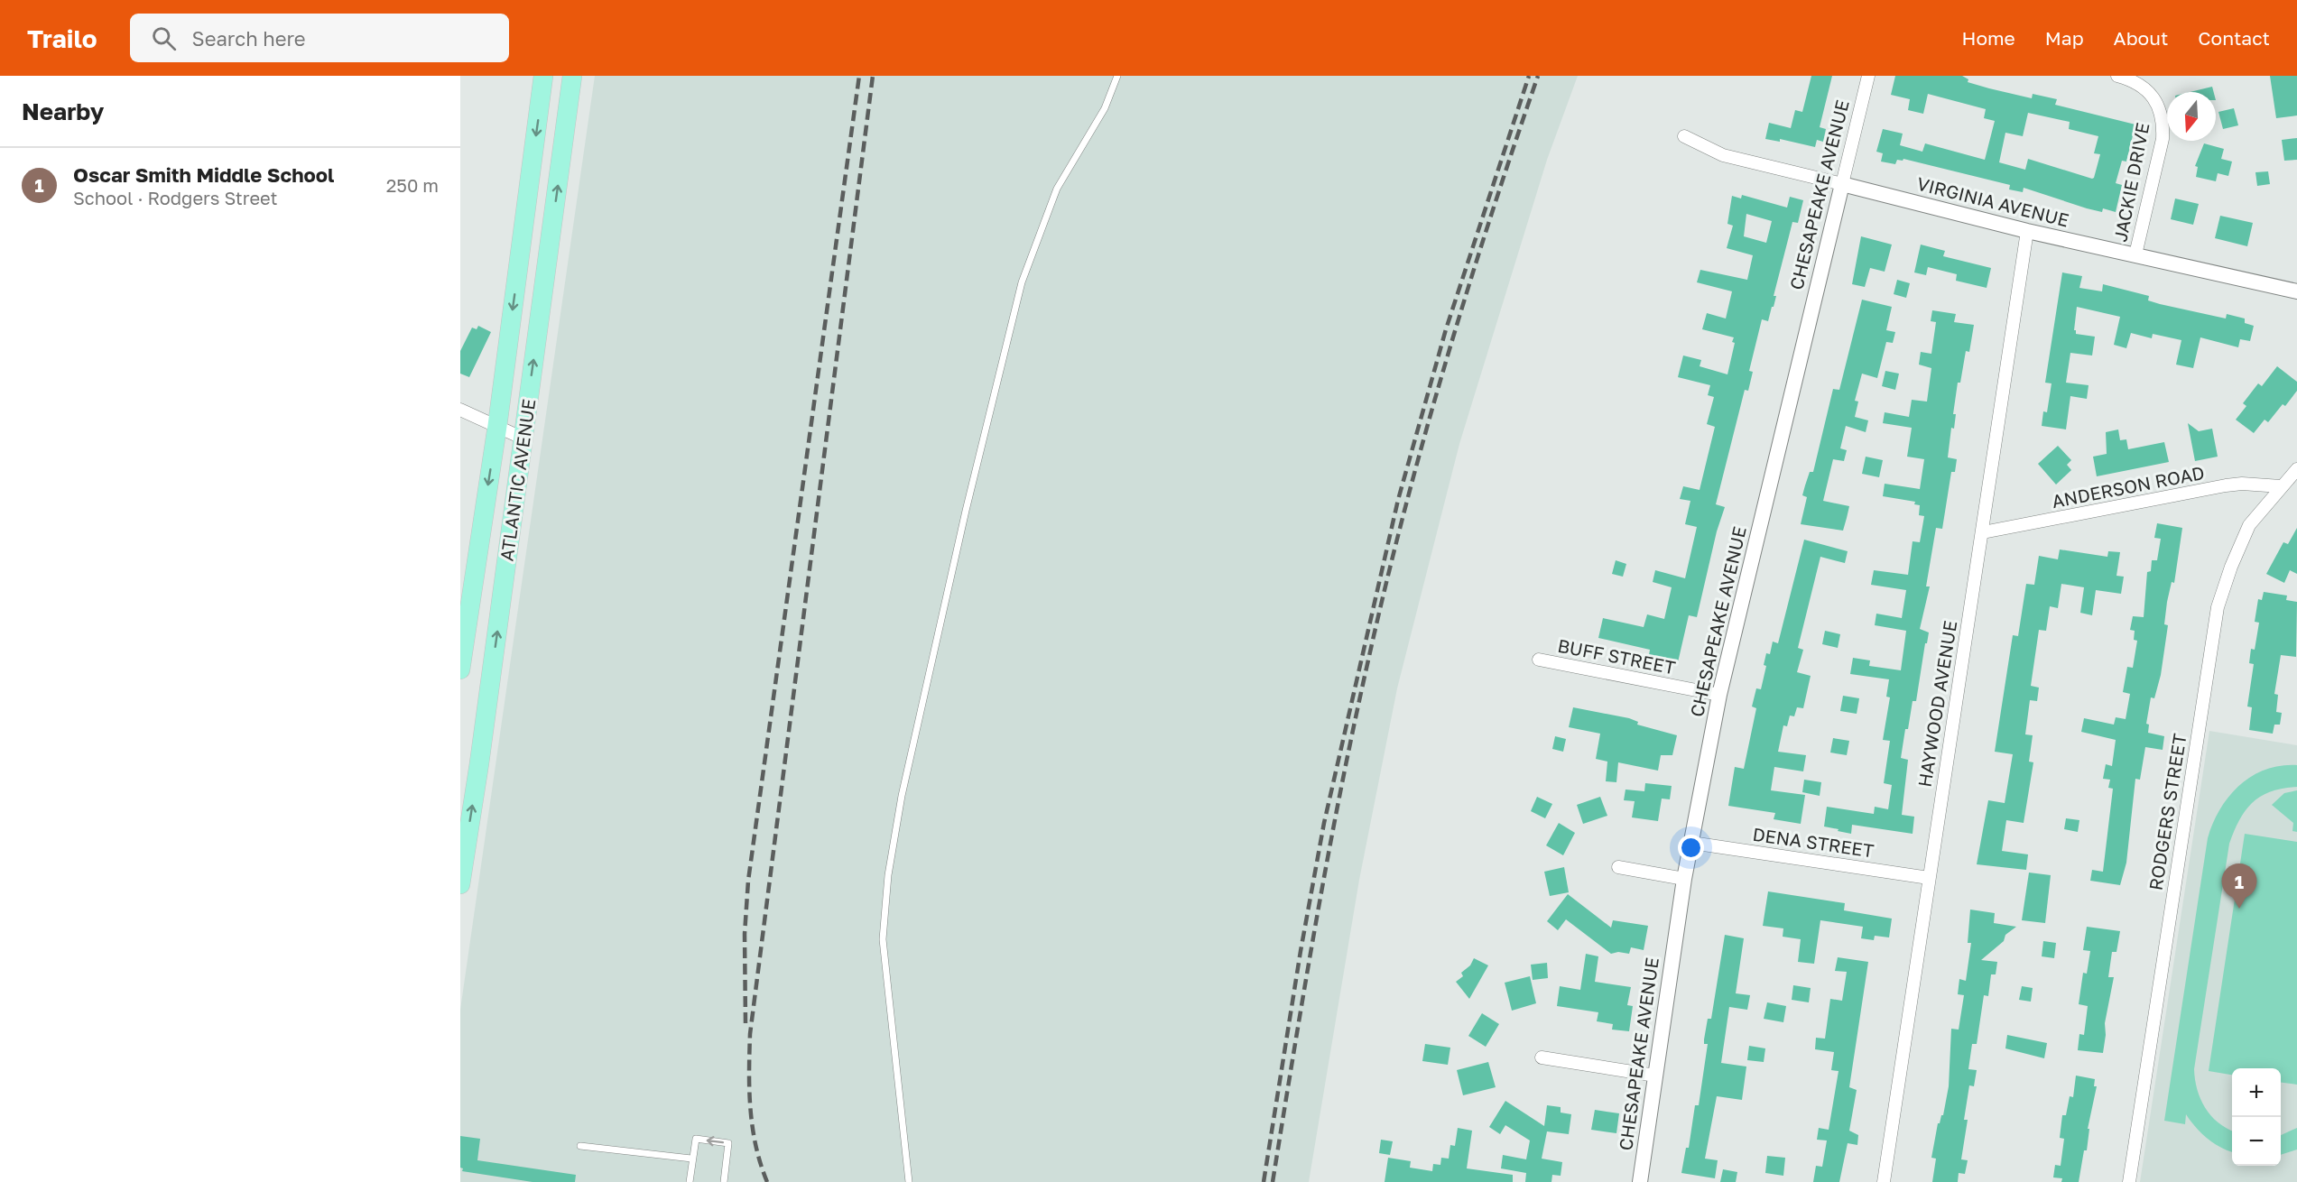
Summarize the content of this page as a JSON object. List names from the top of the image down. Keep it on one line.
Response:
{"streets":{"main road":["ATLANTIC AVENUE"],"street":["JACKIE DRIVE","CHESAPEAKE AVENUE","VIRGINIA AVENUE","ANDERSON ROAD","BUFF STREET","HAYWOOD AVENUE","RODGERS STREET","DENA STREET"]},"crossings":[["JACKIE DRIVE","VIRGINIA AVENUE"],["CHESAPEAKE AVENUE","VIRGINIA AVENUE"],["CHESAPEAKE AVENUE","BUFF STREET"],["CHESAPEAKE AVENUE","DENA STREET"],["VIRGINIA AVENUE","HAYWOOD AVENUE"],["ANDERSON ROAD","HAYWOOD AVENUE"],["ANDERSON ROAD","RODGERS STREET"],["HAYWOOD AVENUE","DENA STREET"]],"north":"bottom","page":{"header":"Trailo","search":"Search here","nav":["Home","Map","About","Contact"],"heading":"Nearby","list":[{"mark":"1","name":"Oscar Smith Middle School","note":"School · Rodgers Street","value":"250 m"}],"pins":"1","map_buttons":["+","−"]}}
